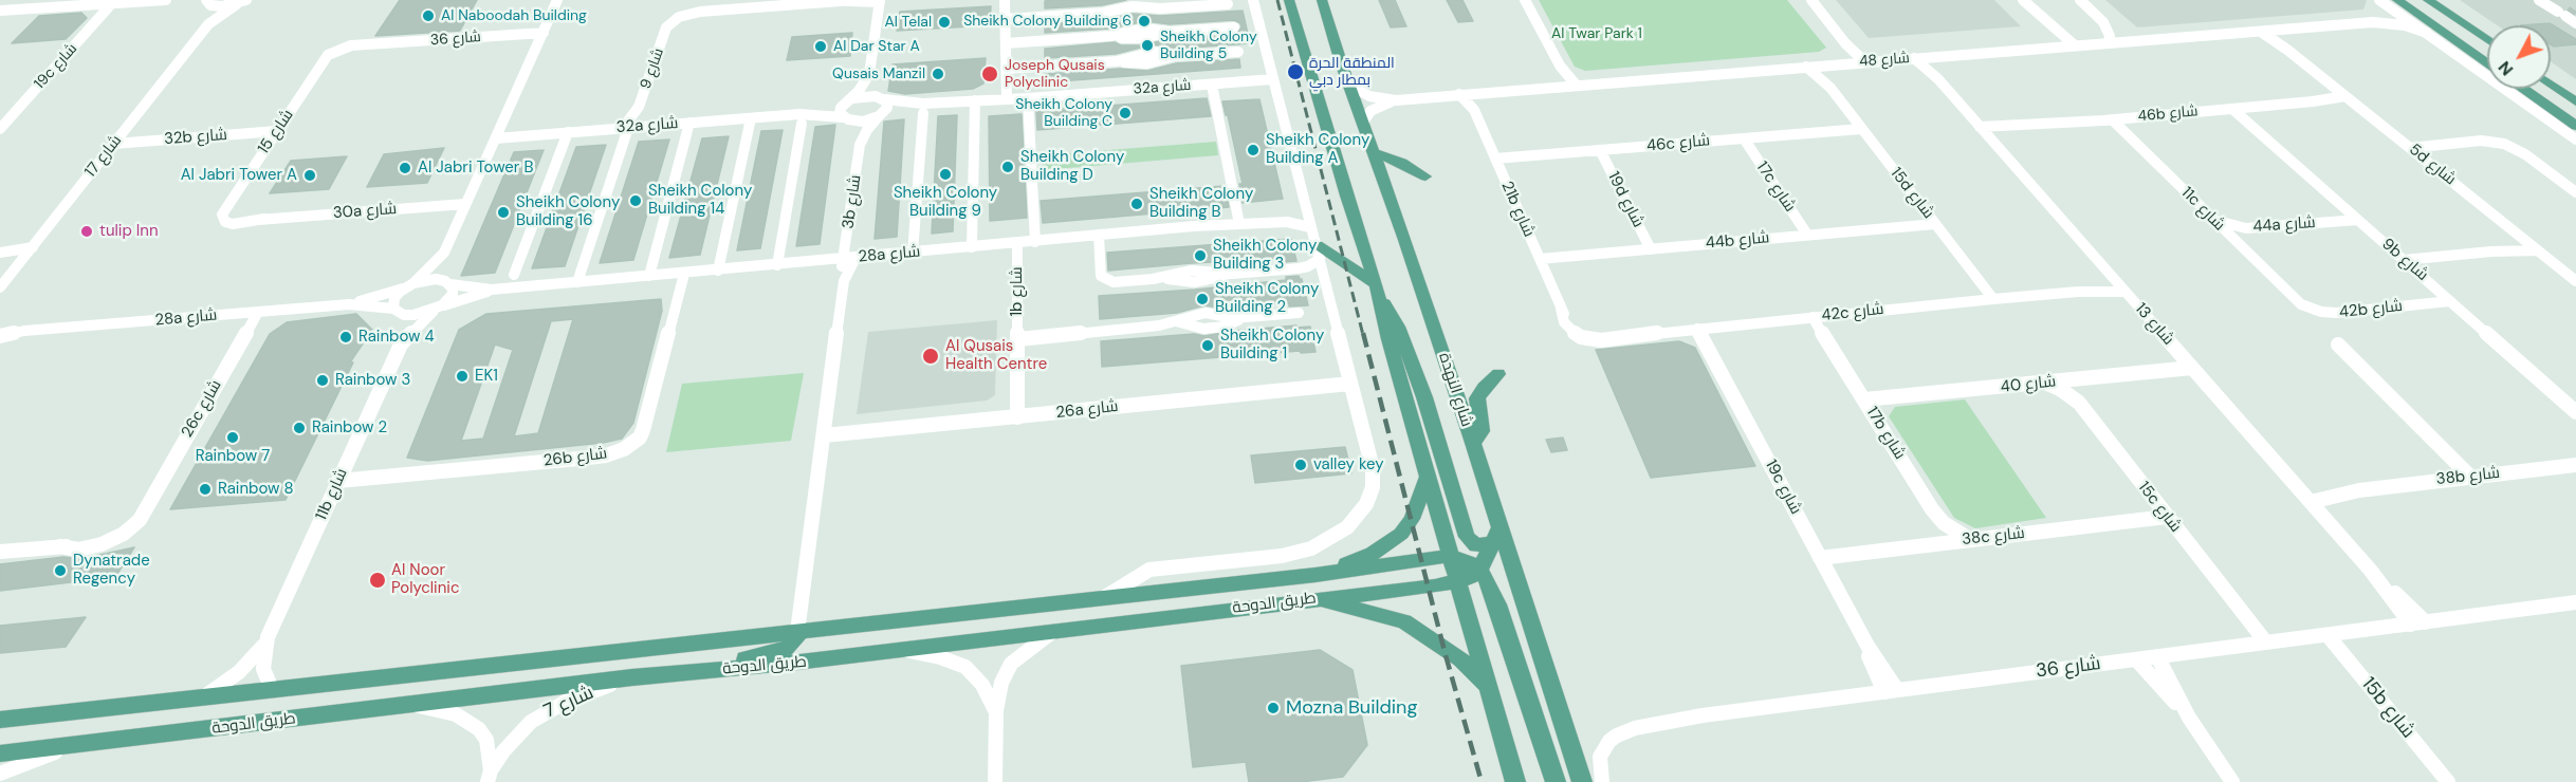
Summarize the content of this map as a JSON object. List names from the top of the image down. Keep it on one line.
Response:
{"streets":{"main road":["شارع النهدة","طريق الدوحة"],"street":["شارع 36","شارع 48","19c شارع","شارع 9","32a شارع","46b شارع","شارع 15","32b شارع","46c شارع","شارع 17","5d شارع","17c شارع","15d شارع","19d شارع","3b شارع","21b شارع","11c شارع","30a شارع","44a شارع","44b شارع","28a شارع","9b شارع","1b شارع","42b شارع","42c شارع","شارع 13","شارع 40","26c شارع","26a شارع","17b شارع","26b شارع","38b شارع","11b شارع","15c شارع","38c شارع","شارع 7","15b شارع"]},"crossings":[["شارع 36","19c شارع"],["شارع 36","شارع 15"],["شارع 36","شارع 13"],["شارع 36","15c شارع"],["شارع 36","15b شارع"],["شارع 48","5d شارع"],["شارع 48","15d شارع"],["شارع 48","21b شارع"],["شارع 48","شارع 13"],["شارع 48","شارع النهدة"],["19c شارع","42c شارع"],["19c شارع","38c شارع"],["شارع 9","32a شارع"],["32a شارع","3b شارع"],["46b شارع","5d شارع"],["46b شارع","11c شارع"],["46b شارع","9b شارع"],["46b شارع","شارع 13"],["شارع 15","32b شارع"],["شارع 15","30a شارع"],["32b شارع","شارع 17"],["46c شارع","17c شارع"],["46c شارع","15d شارع"],["46c شارع","19d شارع"],["46c شارع","21b شارع"],["17c شارع","44b شارع"],["15d شارع","44b شارع"],["15d شارع","42c شارع"],["19d شارع","44b شارع"],["3b شارع","28a شارع"],["3b شارع","26a شارع"],["3b شارع","طريق الدوحة"],["21b شارع","44b شارع"],["21b شارع","42c شارع"],["11c شارع","44a شارع"],["11c شارع","42b شارع"],["44a شارع","9b شارع"],["28a شارع","1b شارع"],["28a شارع","26c شارع"],["28a شارع","26b شارع"],["28a شارع","11b شارع"],["9b شارع","42b شارع"],["1b شارع","26a شارع"],["42c شارع","شارع 13"],["42c شارع","17b شارع"],["شارع 13","شارع 40"],["شارع 13","38b شارع"],["شارع 40","17b شارع"],["شارع 40","15c شارع"],["17b شارع","38c شارع"],["26b شارع","11b شارع"],["11b شارع","طريق الدوحة"],["15c شارع","38c شارع"],["طريق الدوحة","شارع 7"]],"parks":["Al Twar Park 1"],"places":["Al Naboodah Building","Sheikh Colony Building 6","Al Telal","Sheikh Colony Building 5","Al Dar Star A","المنطقة الحرة بمطار دبي","Qusais Manzil","Joseph Qusais Polyclinic","Sheikh Colony Building C","Sheikh Colony Building A","Sheikh Colony Building D","Al Jabri Tower B","Sheikh Colony Building 9","Al Jabri Tower A","Sheikh Colony Building 14","Sheikh Colony Building B","Sheikh Colony Building 16","tulip Inn","Sheikh Colony Building 3","Sheikh Colony Building 2","Rainbow 4","Sheikh Colony Building 1","Al Qusais Health Centre","EK1","Rainbow 3","Rainbow 2","Rainbow 7","valley key","Rainbow 8","Dynatrade Regency","Al Noor Polyclinic","Mozna Building"],"north":"bottom left"}
